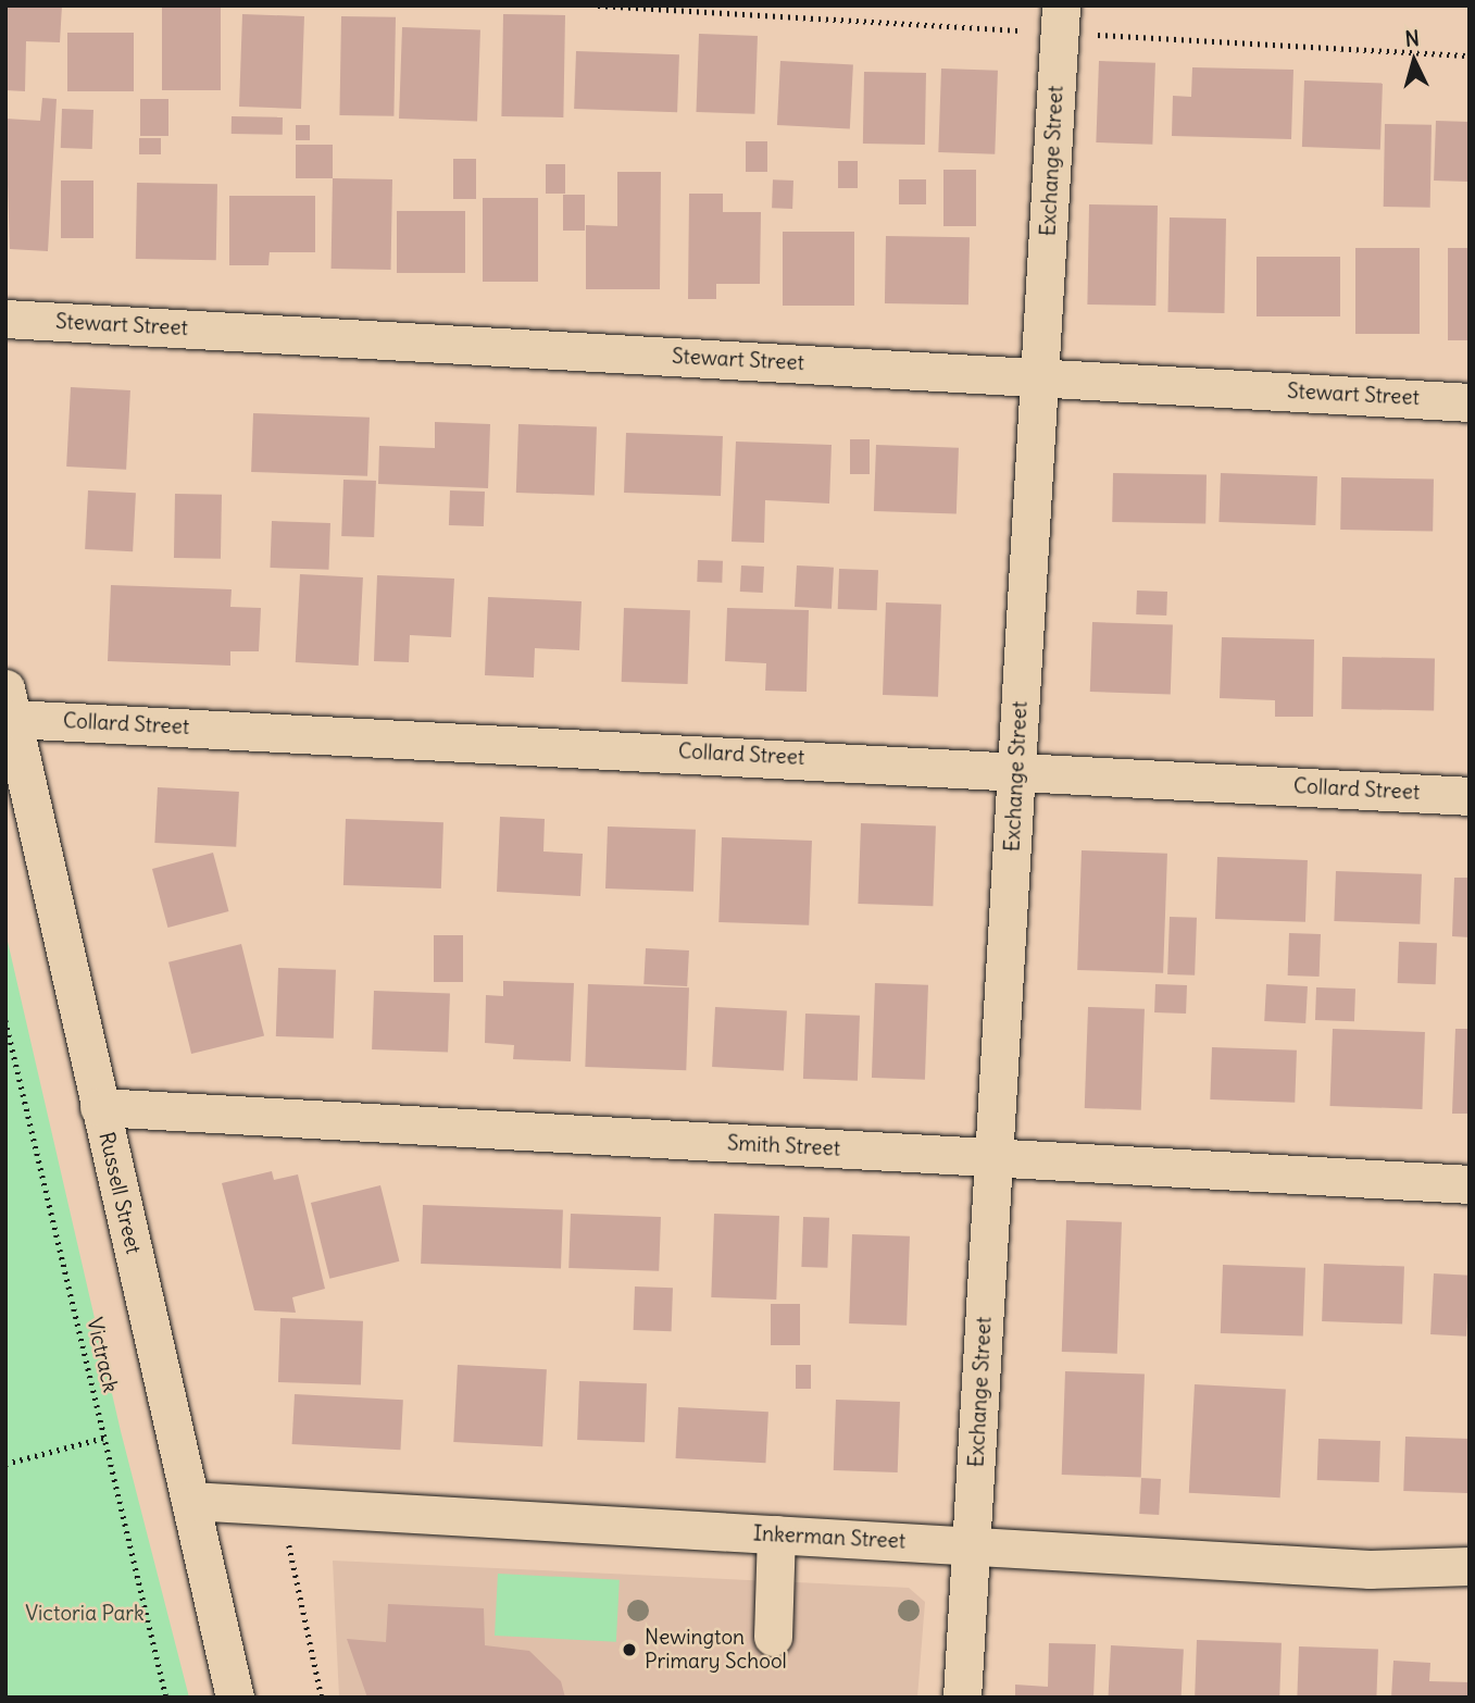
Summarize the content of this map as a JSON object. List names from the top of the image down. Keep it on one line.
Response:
{"streets":{"street":["Exchange Street","Stewart Street","Collard Street","Smith Street","Russell Street","Inkerman Street"],"path":["Victrack"]},"crossings":[["Exchange Street","Stewart Street"],["Exchange Street","Collard Street"],["Exchange Street","Smith Street"],["Exchange Street","Inkerman Street"],["Collard Street","Russell Street"],["Smith Street","Russell Street"],["Russell Street","Inkerman Street"]],"parks":["Victoria Park"],"places":["Newington Primary School"],"north":"top"}
